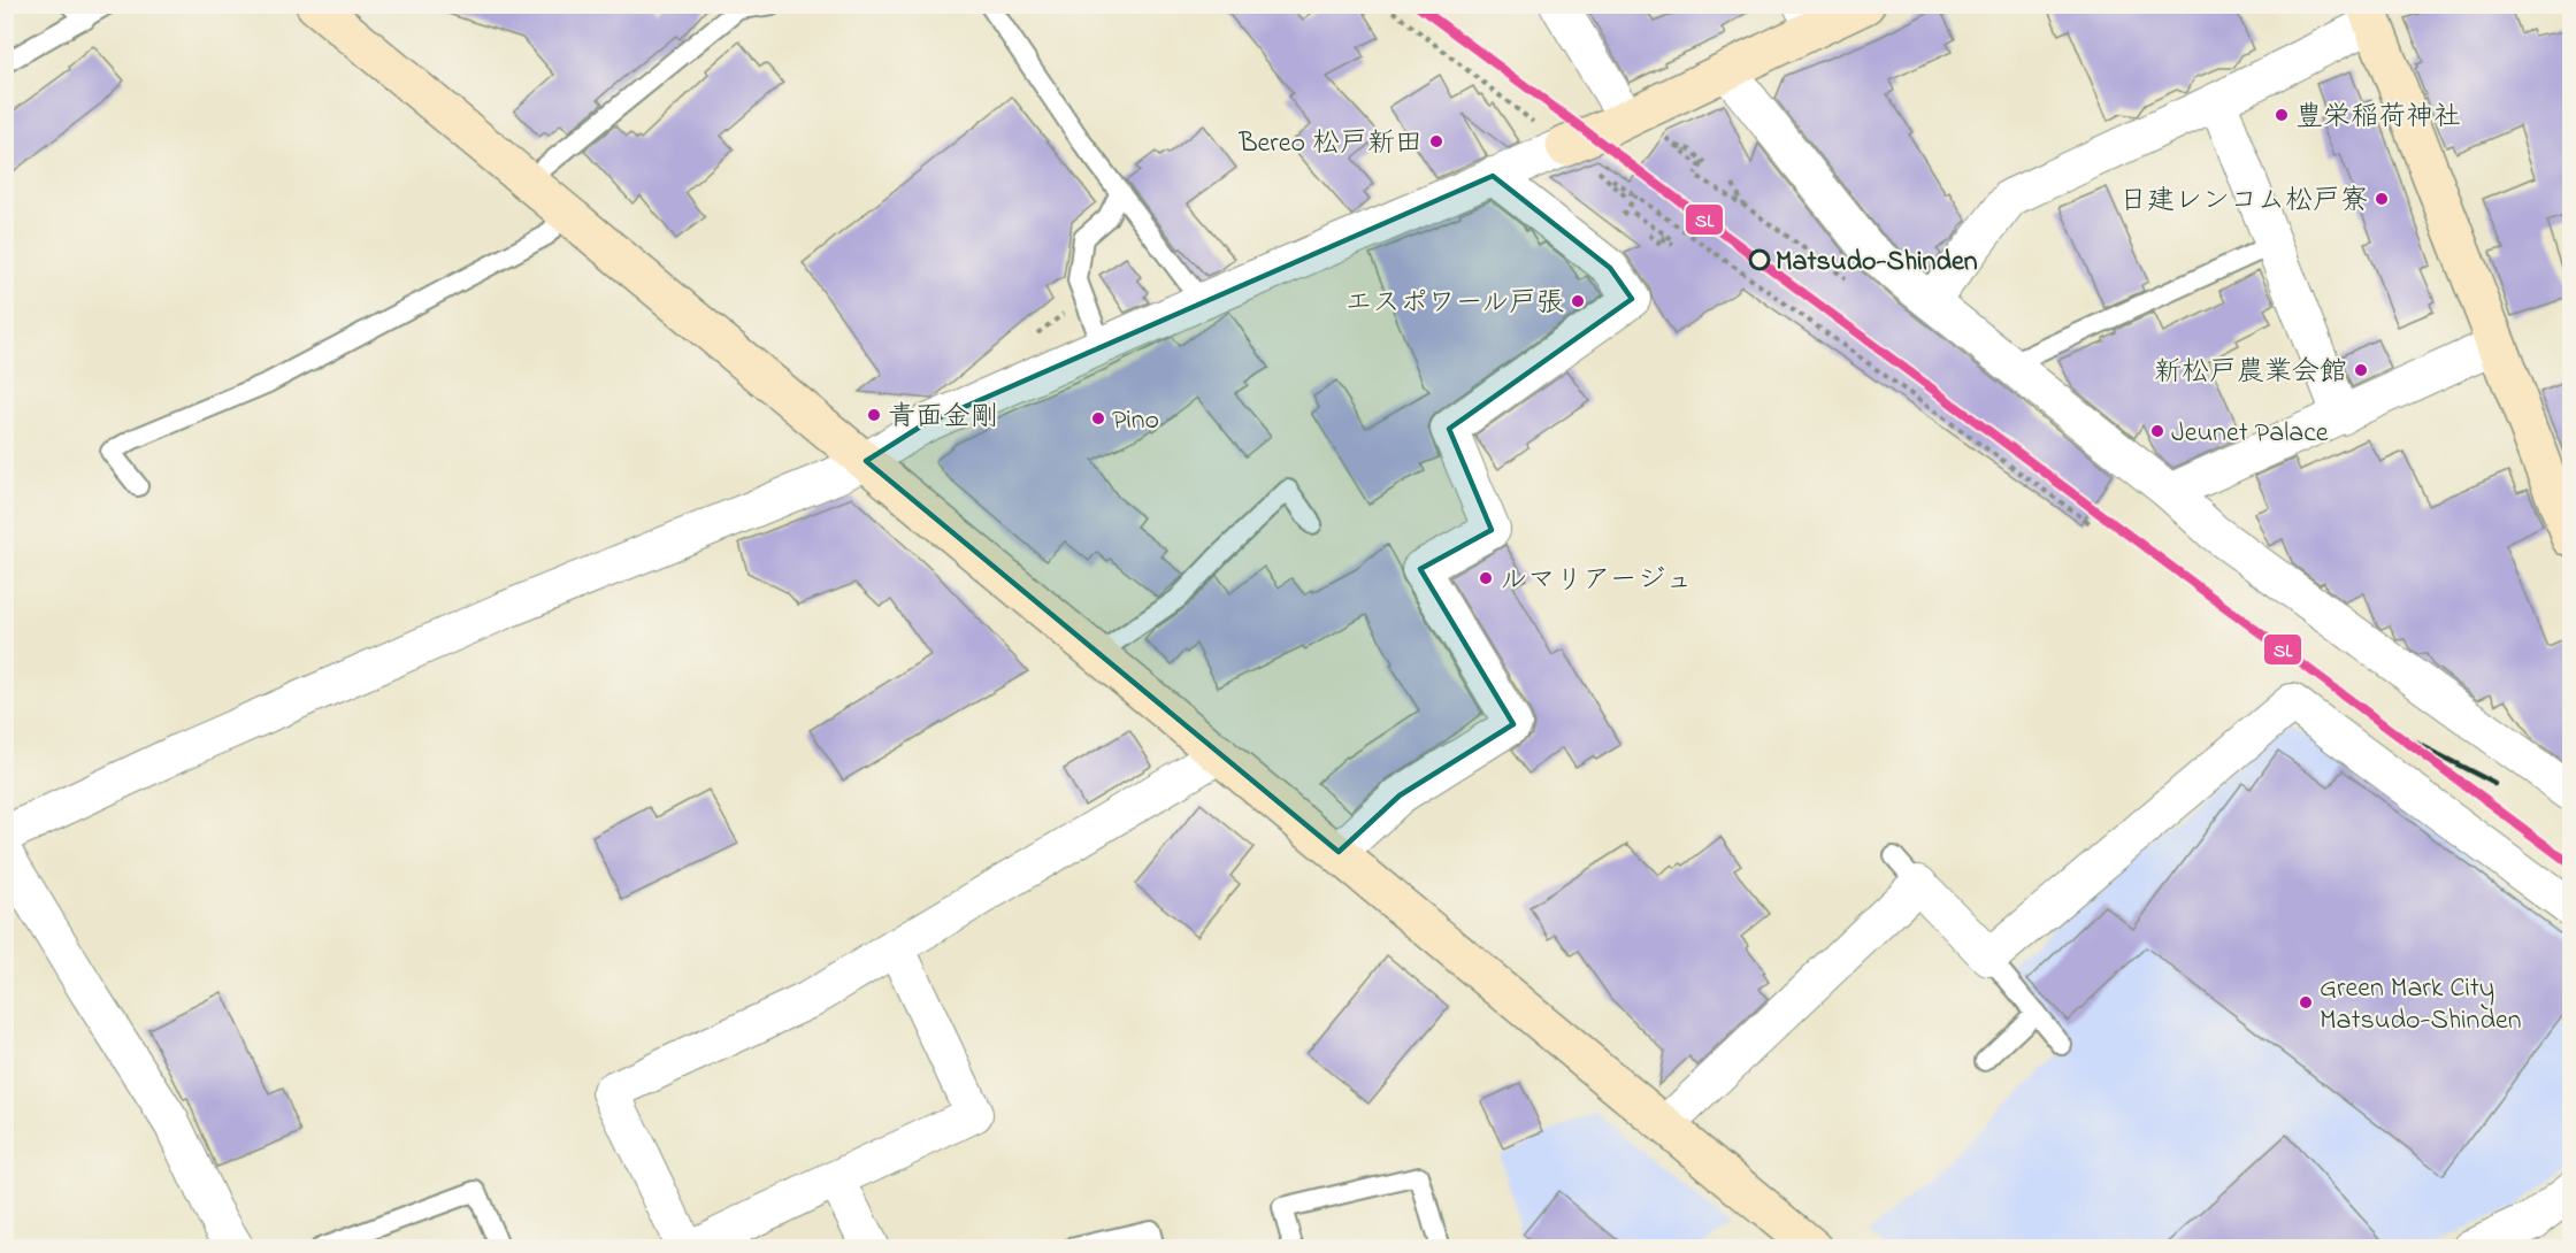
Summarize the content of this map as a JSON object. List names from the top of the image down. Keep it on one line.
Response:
{"places":["豊栄稲荷神社","Bereo 松戸新田","日建レンコム松戸寮","Matsudo-Shinden","エスポワール戸張","新松戸農業会館","青面金剛","Pino","Jeunet Palace","ルマリアージュ","Green Mark City Matsudo-Shinden"],"lines":["transit line SL"]}
